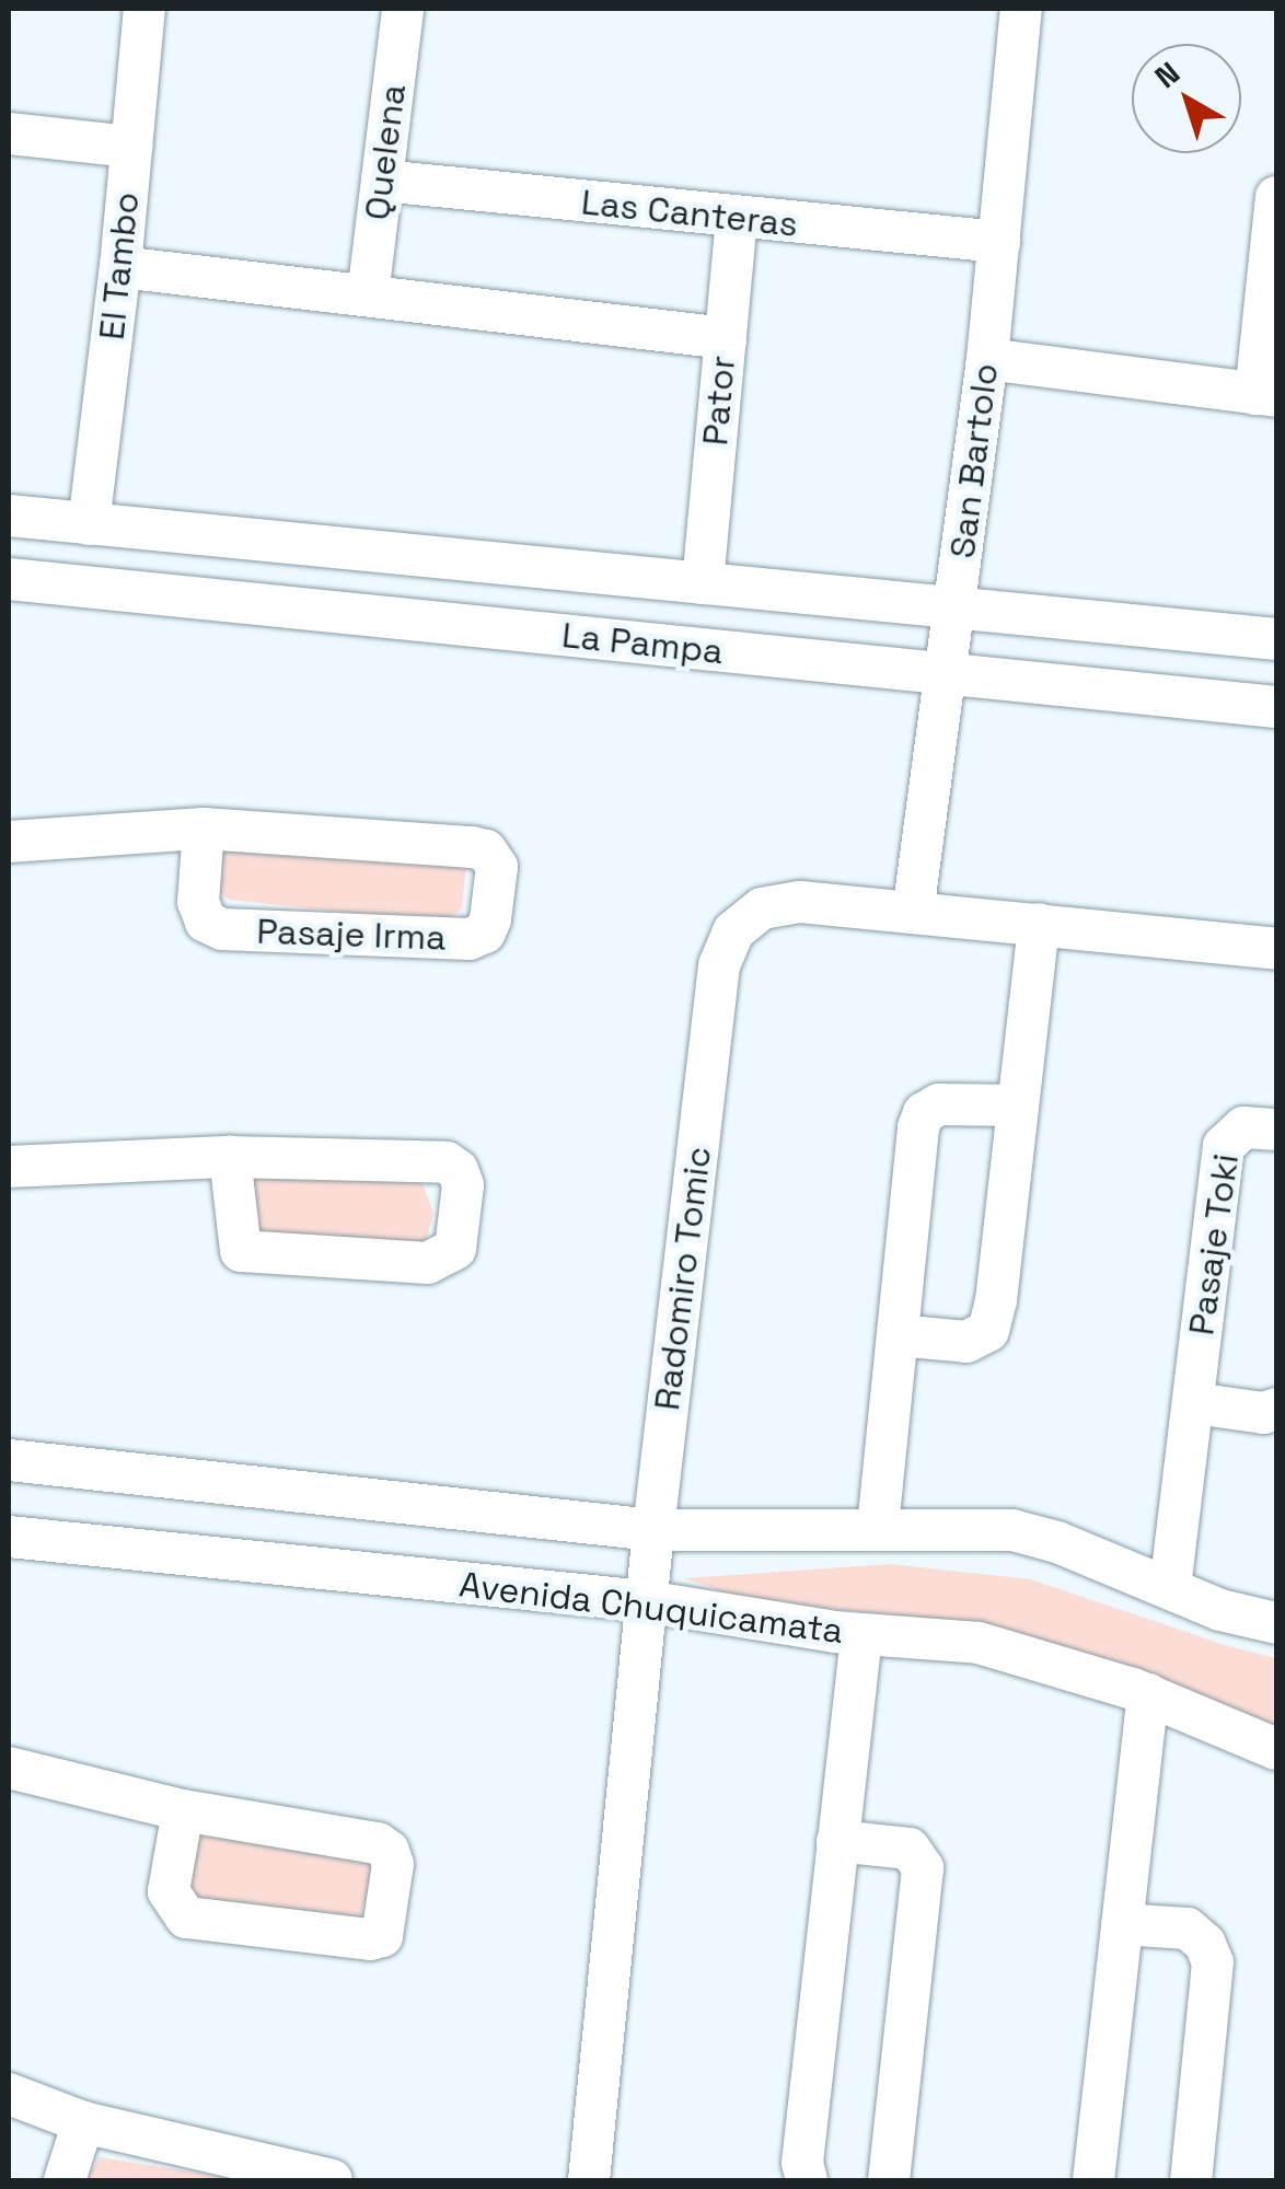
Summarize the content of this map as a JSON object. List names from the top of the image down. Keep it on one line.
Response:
{"streets":{"street":["Quelena","Las Canteras","El Tambo","Pator","San Bartolo","La Pampa","Pasaje Irma","Pasaje Toki","Radomiro Tomic","Avenida Chuquicamata"]},"crossings":[["Quelena","Las Canteras"],["Las Canteras","Pator"],["Las Canteras","San Bartolo"],["El Tambo","La Pampa"],["Pator","La Pampa"],["San Bartolo","La Pampa"],["San Bartolo","Radomiro Tomic"],["Radomiro Tomic","Avenida Chuquicamata"]],"north":"top left"}
